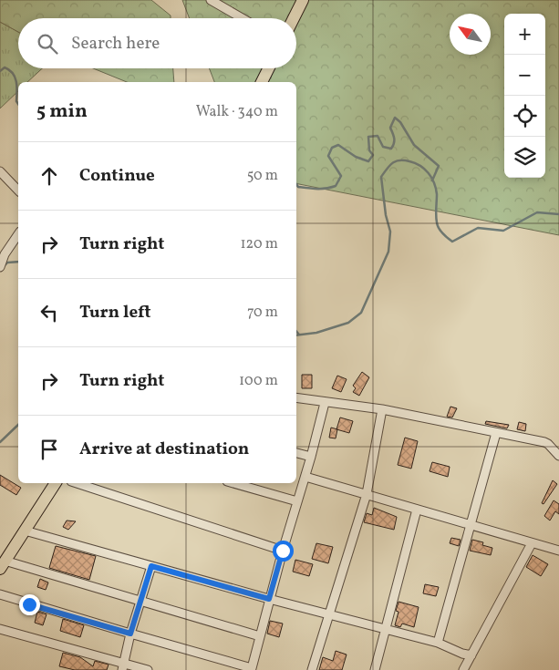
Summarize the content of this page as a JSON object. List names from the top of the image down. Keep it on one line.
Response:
{"north":"top left","page":{"map_buttons":["+","−"],"search":"Search here","heading":["5 min","Walk · 340 m"],"list":[["Continue","50 m"],["Turn right","120 m"],["Turn left","70 m"],["Turn right","100 m"],"Arrive at destination"]}}
